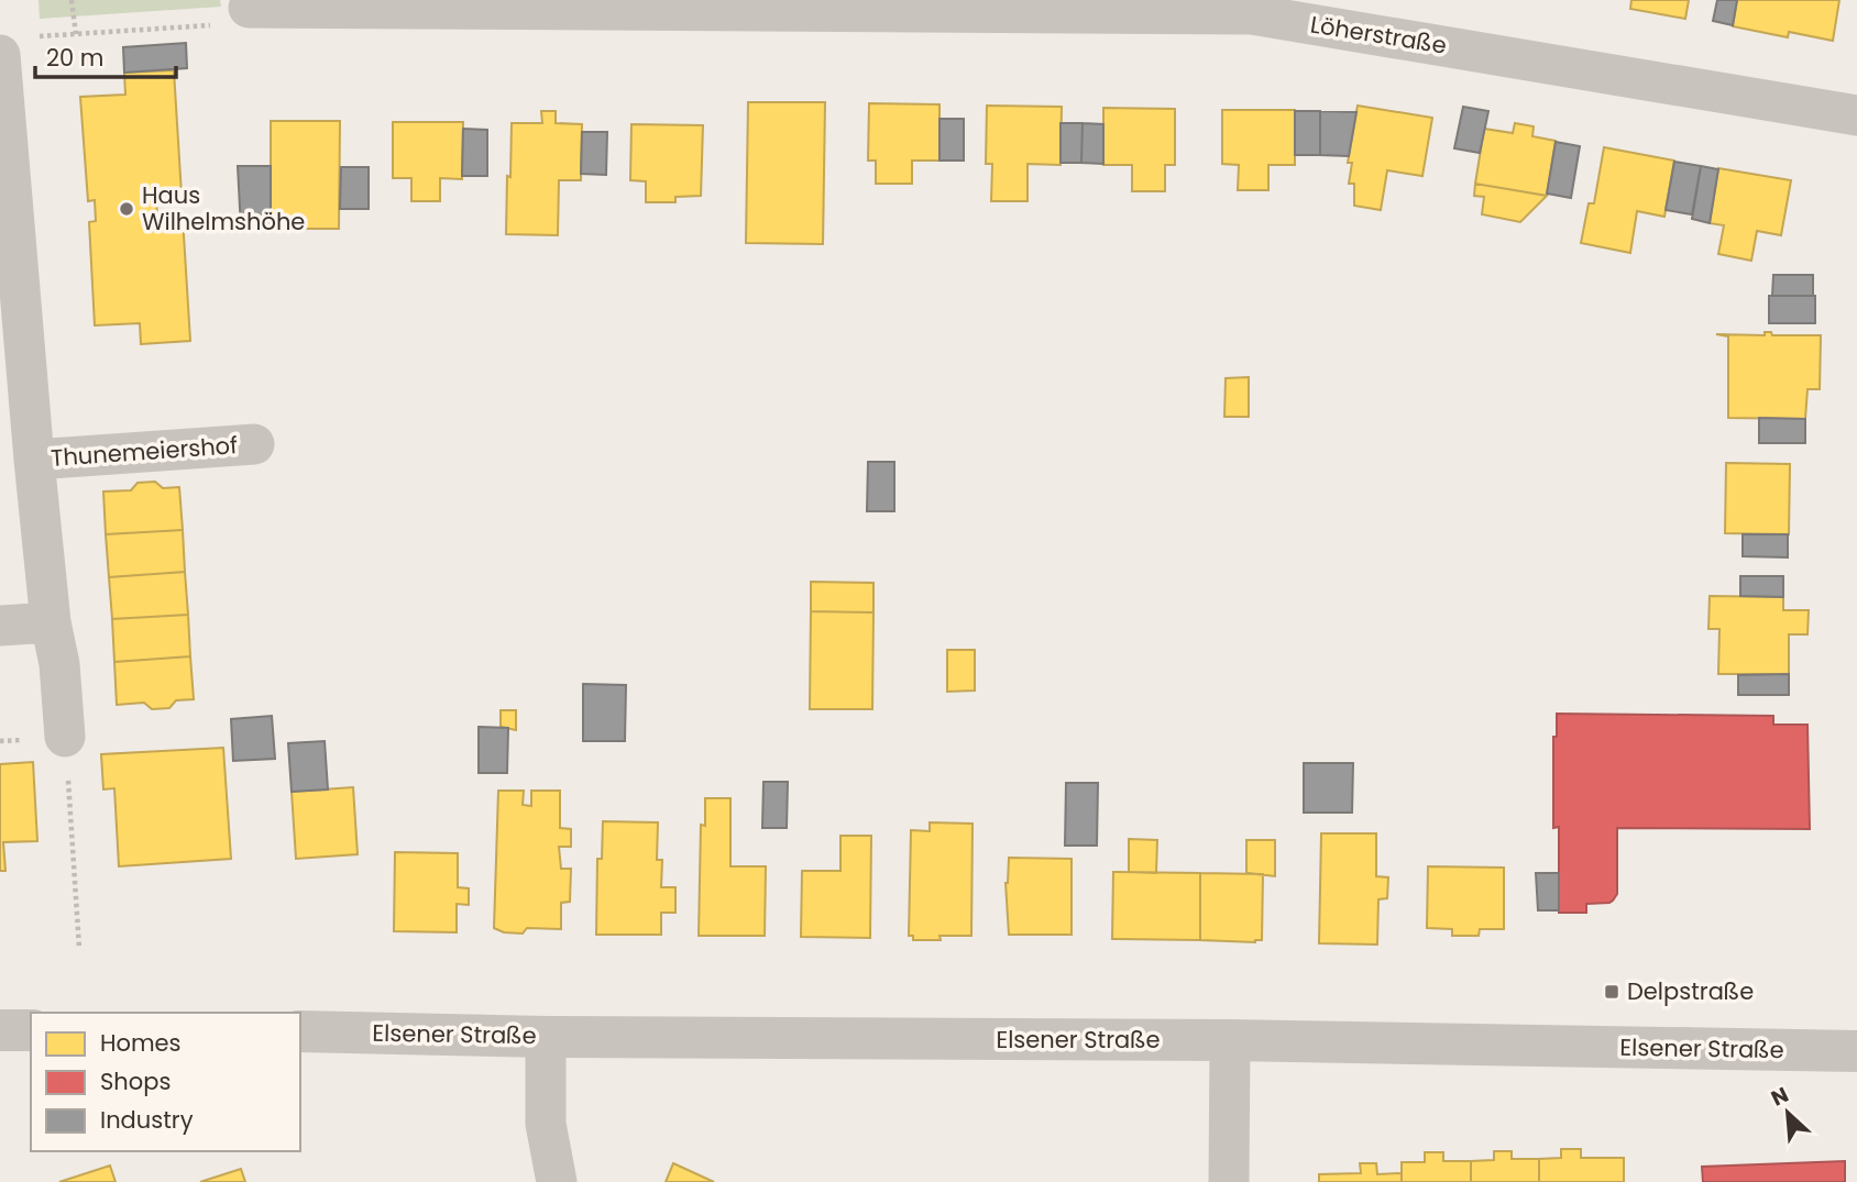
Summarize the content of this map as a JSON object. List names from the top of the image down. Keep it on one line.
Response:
{"streets":{"street":["Löherstraße","Thunemeiershof","Elsener Straße"]},"places":{"other":["Haus Wilhelmshöhe"],"transit":["Delpstraße"]},"legend":["Homes","Shops","Industry"],"scale_bar":"20 m","north":"top left"}
